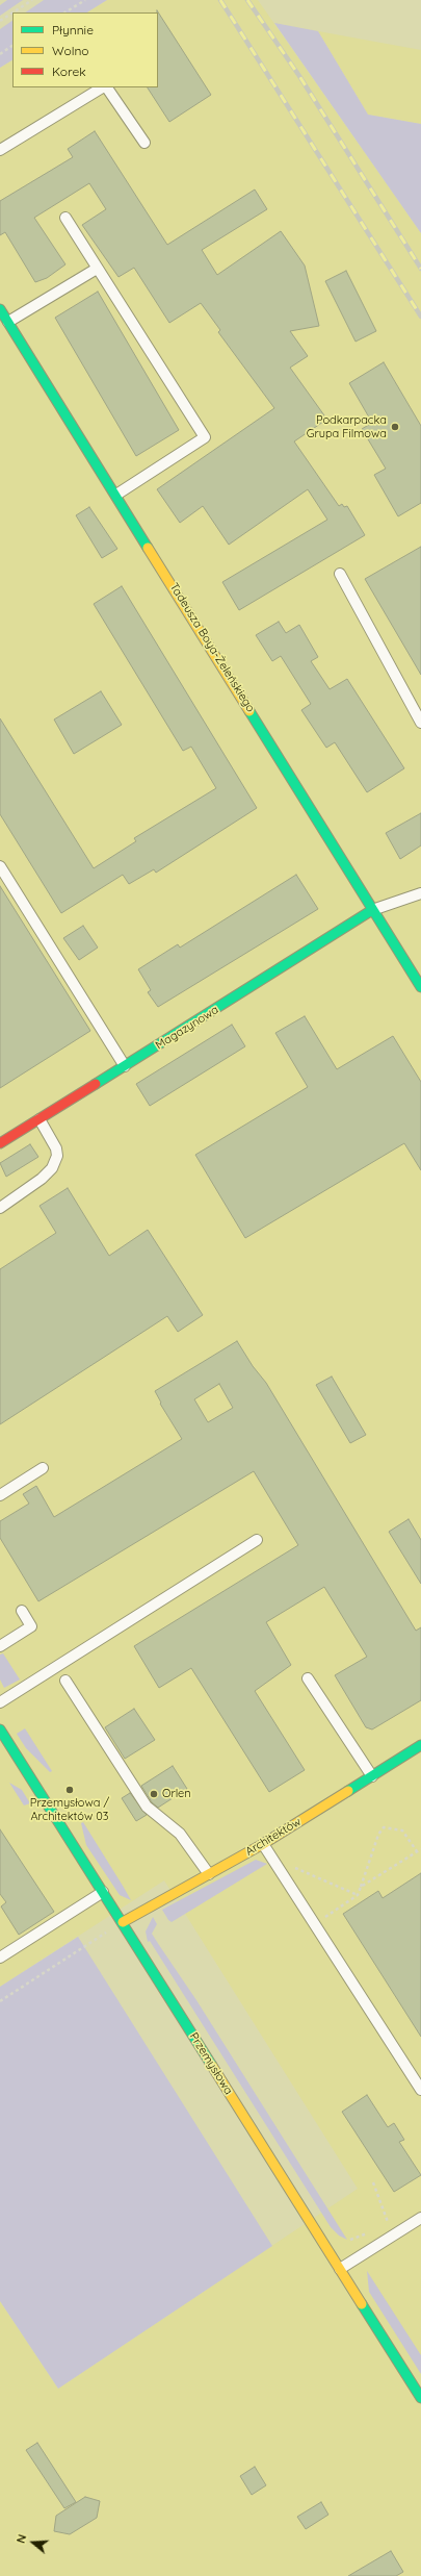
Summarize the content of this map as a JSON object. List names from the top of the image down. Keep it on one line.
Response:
{"streets":{"street":["Tadeusza Boya-Żeleńskiego","Magazynowa","Architektów","Przemysłowa"]},"crossings":[["Tadeusza Boya-Żeleńskiego","Magazynowa"],["Architektów","Przemysłowa"]],"places":["Podkarpacka Grupa Filmowa","Przemysłowa / Architektów 03","Orlen"],"legend":["Płynnie","Wolno","Korek"],"north":"left"}
